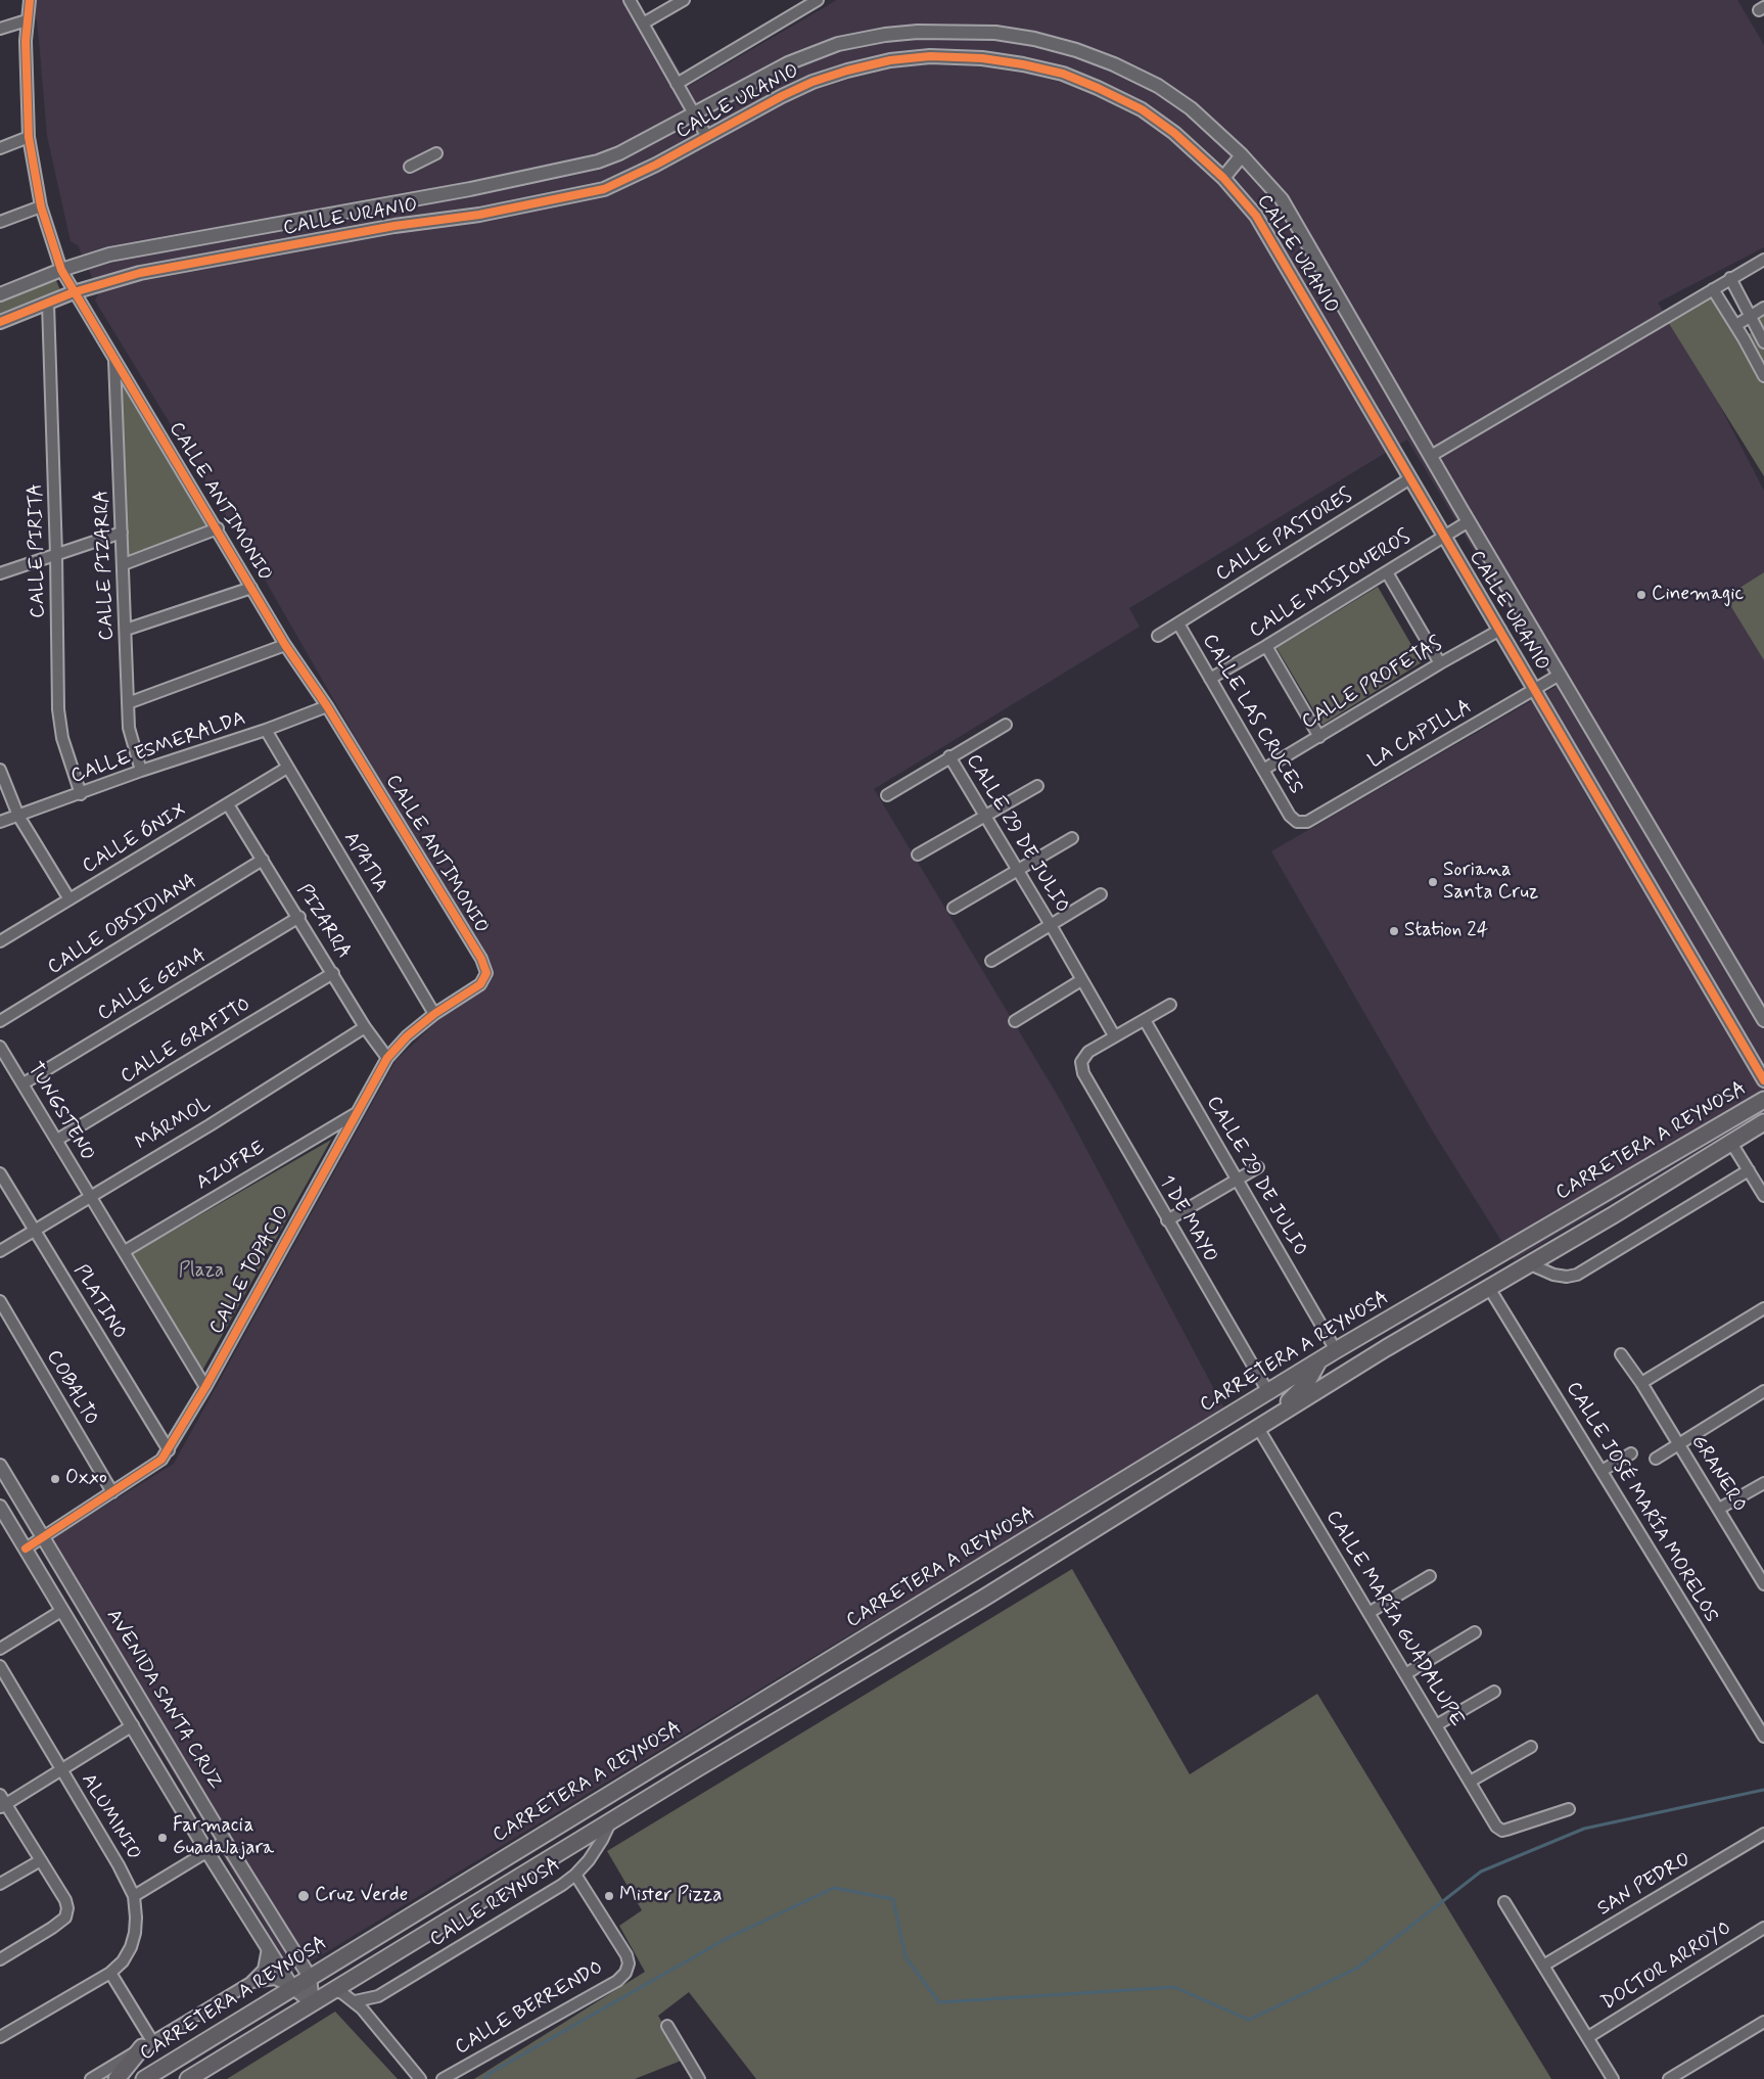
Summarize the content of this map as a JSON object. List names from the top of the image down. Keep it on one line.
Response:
{"streets":{"main road":["CARRETERA A REYNOSA"],"street":["CALLE URANIO","CALLE ANTIMONIO","CALLE PASTORES","CALLE PIRITA","CALLE PIZARRA","CALLE MISIONEROS","CALLE PROFETAS","CALLE LAS CRUCES","LA CAPILLA","CALLE ESMERALDA","CALLE 29 DE JULIO","CALLE ÓNIX","APATIA","PIZARRA","CALLE OBSIDIANA","CALLE GEMA","CALLE GRAFITO","TUNGSTENO","MÁRMOL","AZUFRE","1 DE MAYO","CALLE TOPACIO","PLATINO","COBALTO","GRANERO","CALLE JOSÉ MARÍA MORELOS","CALLE MARÍA GUADALUPE","AVENIDA SANTA CRUZ","ALUMINIO","SAN PEDRO","CALLE REYNOSA","DOCTOR ARROYO","CALLE BERRENDO"]},"crossings":[["CALLE URANIO","CALLE ANTIMONIO"],["CALLE URANIO","CALLE PASTORES"],["CALLE URANIO","CALLE PIRITA"],["CALLE URANIO","CALLE MISIONEROS"],["CALLE URANIO","CALLE PROFETAS"],["CALLE URANIO","LA CAPILLA"],["CALLE ANTIMONIO","CALLE PIZARRA"],["CALLE ANTIMONIO","CALLE ESMERALDA"],["CALLE ANTIMONIO","CALLE TOPACIO"],["CALLE PASTORES","CALLE LAS CRUCES"],["CALLE PIRITA","CALLE ESMERALDA"],["CALLE PIZARRA","CALLE ESMERALDA"],["CALLE MISIONEROS","CALLE LAS CRUCES"],["CALLE PROFETAS","CALLE LAS CRUCES"],["CALLE LAS CRUCES","LA CAPILLA"],["CALLE ESMERALDA","APATIA"],["CALLE 29 DE JULIO","CARRETERA A REYNOSA"],["CALLE 29 DE JULIO","1 DE MAYO"],["CALLE ÓNIX","APATIA"],["CALLE ÓNIX","PIZARRA"],["APATIA","CALLE TOPACIO"],["PIZARRA","CALLE OBSIDIANA"],["PIZARRA","CALLE GEMA"],["PIZARRA","CALLE GRAFITO"],["PIZARRA","MÁRMOL"],["PIZARRA","CALLE TOPACIO"],["CALLE GEMA","TUNGSTENO"],["CALLE GRAFITO","TUNGSTENO"],["TUNGSTENO","MÁRMOL"],["TUNGSTENO","AZUFRE"],["TUNGSTENO","CALLE TOPACIO"],["MÁRMOL","PLATINO"],["CARRETERA A REYNOSA","1 DE MAYO"],["CARRETERA A REYNOSA","CALLE JOSÉ MARÍA MORELOS"],["CARRETERA A REYNOSA","CALLE MARÍA GUADALUPE"],["CARRETERA A REYNOSA","AVENIDA SANTA CRUZ"],["CARRETERA A REYNOSA","CALLE REYNOSA"],["AZUFRE","CALLE TOPACIO"],["CALLE TOPACIO","PLATINO"],["CALLE TOPACIO","COBALTO"],["CALLE TOPACIO","AVENIDA SANTA CRUZ"],["CALLE REYNOSA","CALLE BERRENDO"]],"parks":["Plaza"],"places":["Cinemagic","Soriana Santa Cruz","Station 24","Oxxo","Farmacia Guadalajara","Cruz Verde","Mister Pizza"]}
